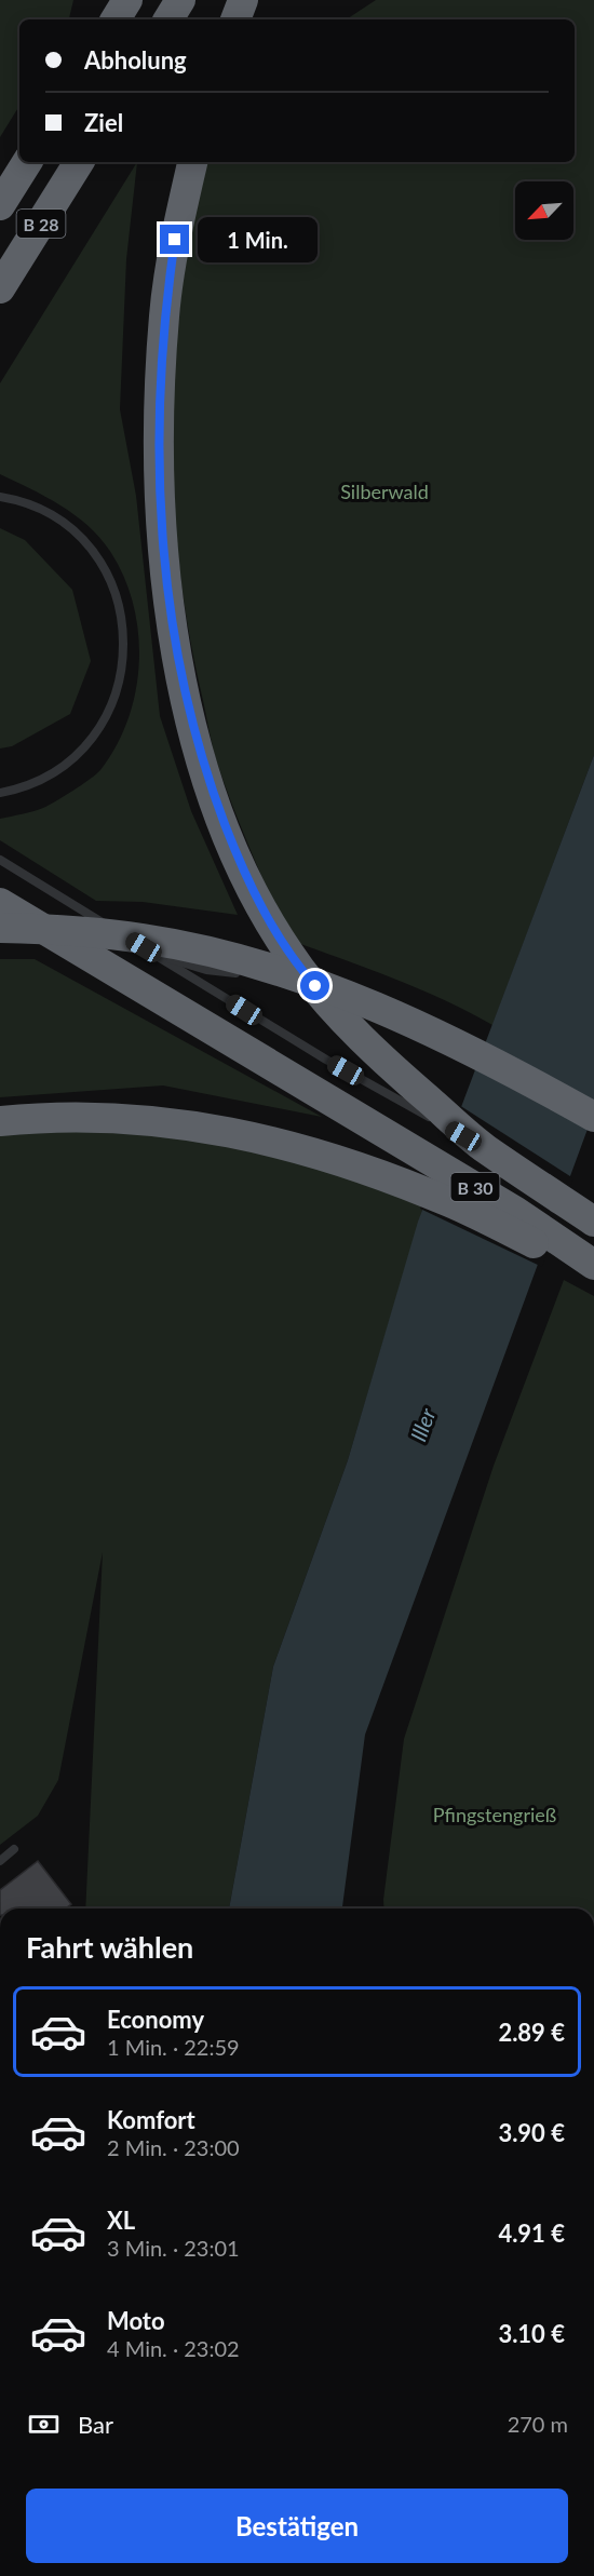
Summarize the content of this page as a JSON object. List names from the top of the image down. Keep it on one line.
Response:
{"streets":{"highway":["B 28","B 30"]},"water":["Iller"],"parks":["Silberwald","Pfingstengrieß"],"north":"bottom left","page":{"banner":["Abholung","Ziel"],"bubble":"1 Min.","heading":"Fahrt wählen","list":[{"name":"Economy","note":"1 Min. · 22:59","value":"2.89 €"},{"name":"Komfort","note":"2 Min. · 23:00","value":"3.90 €"},{"name":"XL","note":"3 Min. · 23:01","value":"4.91 €"},{"name":"Moto","note":"4 Min. · 23:02","value":"3.10 €"}],"pay":["Bar","270 m"],"buttons":"Bestätigen"}}
